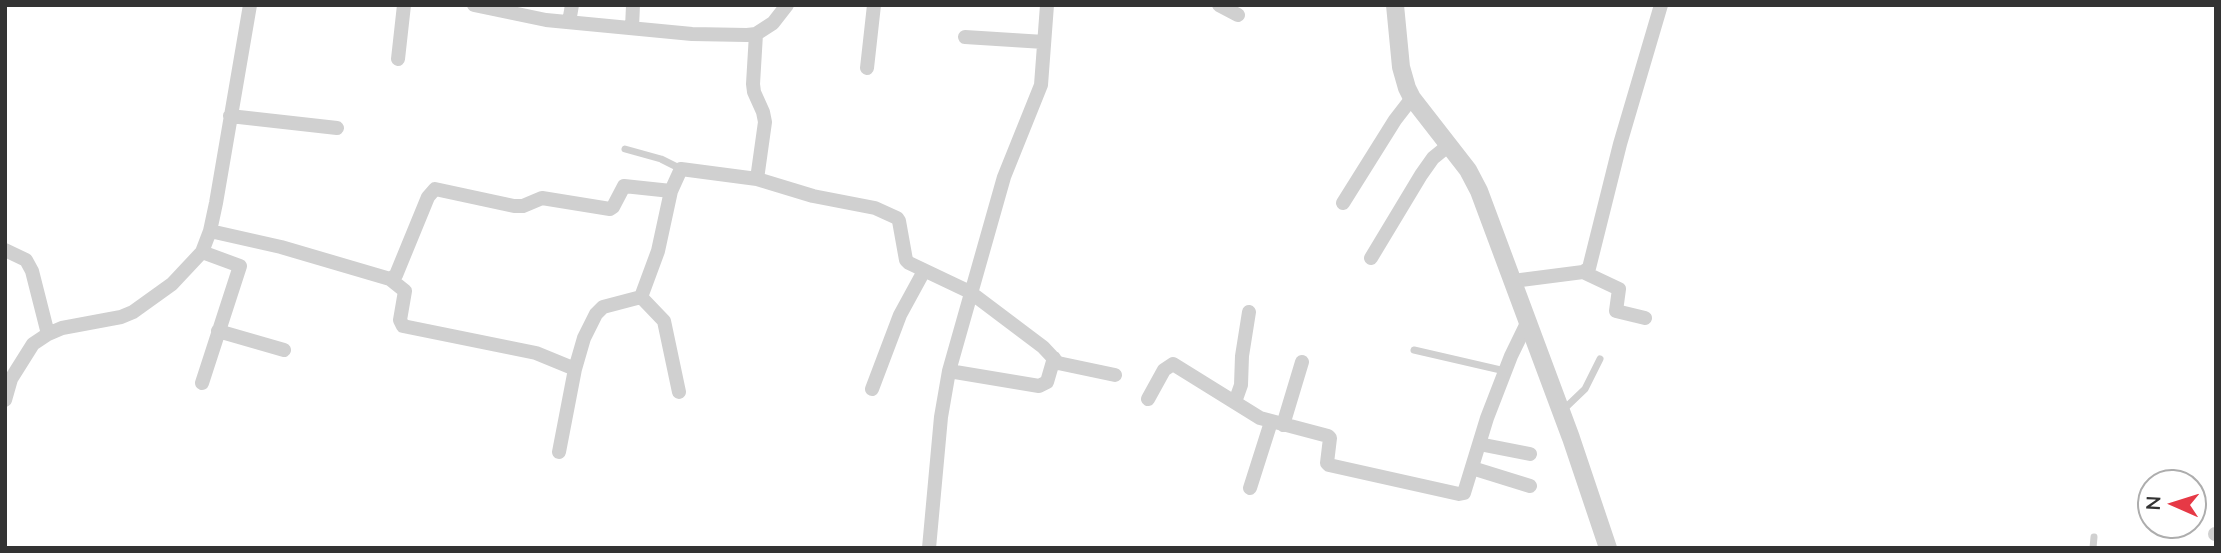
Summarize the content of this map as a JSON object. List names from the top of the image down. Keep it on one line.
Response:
{"north":"left"}
